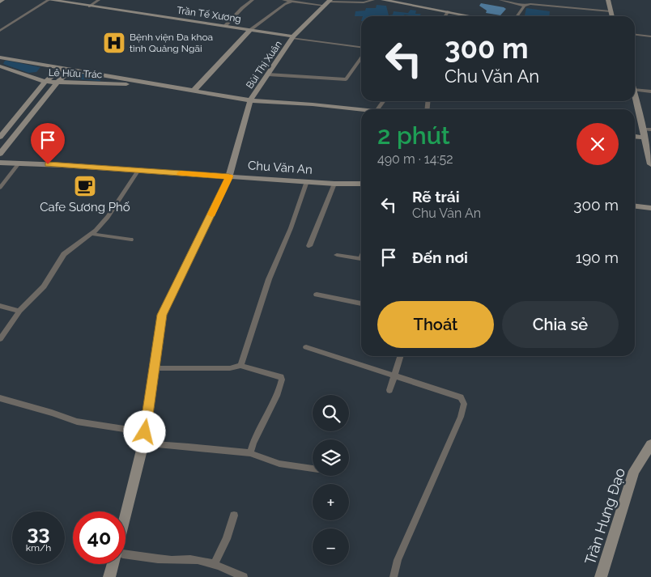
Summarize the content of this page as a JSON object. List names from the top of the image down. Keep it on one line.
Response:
{"streets":{"street":["Trần Tế Xương","Bùi Thị Xuân","Lê Hữu Trác","Chu Văn An","Trần Hưng Đạo"]},"crossings":[["Trần Tế Xương","Bùi Thị Xuân"],["Bùi Thị Xuân","Lê Hữu Trác"],["Bùi Thị Xuân","Chu Văn An"]],"places":{"hospital":["Bệnh viện Đa khoa tỉnh Quảng Ngãi"],"cafe":["Cafe Sương Phố"]},"page":{"turn":["300 m","Chu Văn An"],"heading":["2 phút","490 m · 14:52"],"list":[{"name":"Rẽ trái","note":"Chu Văn An","value":"300 m"},{"name":"Đến nơi","value":"190 m"}],"buttons":["Thoát","Chia sẻ"],"map_buttons":["+","−"],"speed":"33 km/h","limit":"40"}}
